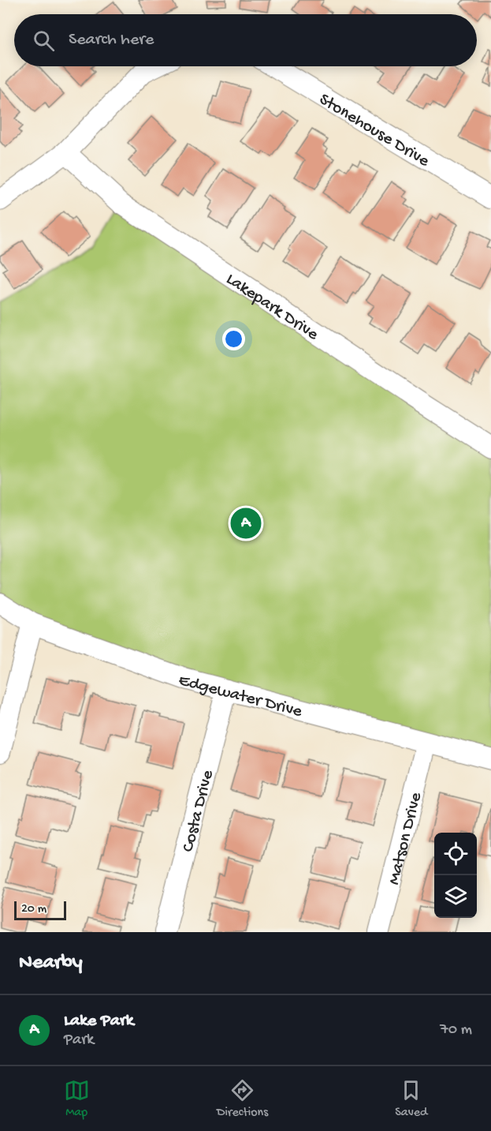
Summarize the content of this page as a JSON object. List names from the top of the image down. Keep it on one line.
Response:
{"streets":{"street":["Stonehouse Drive","Lakepark Drive","Edgewater Drive","Costa Drive","Matson Drive"]},"crossings":[["Edgewater Drive","Costa Drive"],["Edgewater Drive","Matson Drive"]],"scale_bar":"20 m","page":{"search":"Search here","pins":"A","scale":"20 m","heading":"Nearby","list":[{"mark":"A","name":"Lake Park","note":"Park","value":"70 m"}],"nav":["Map","Directions","Saved"]}}
